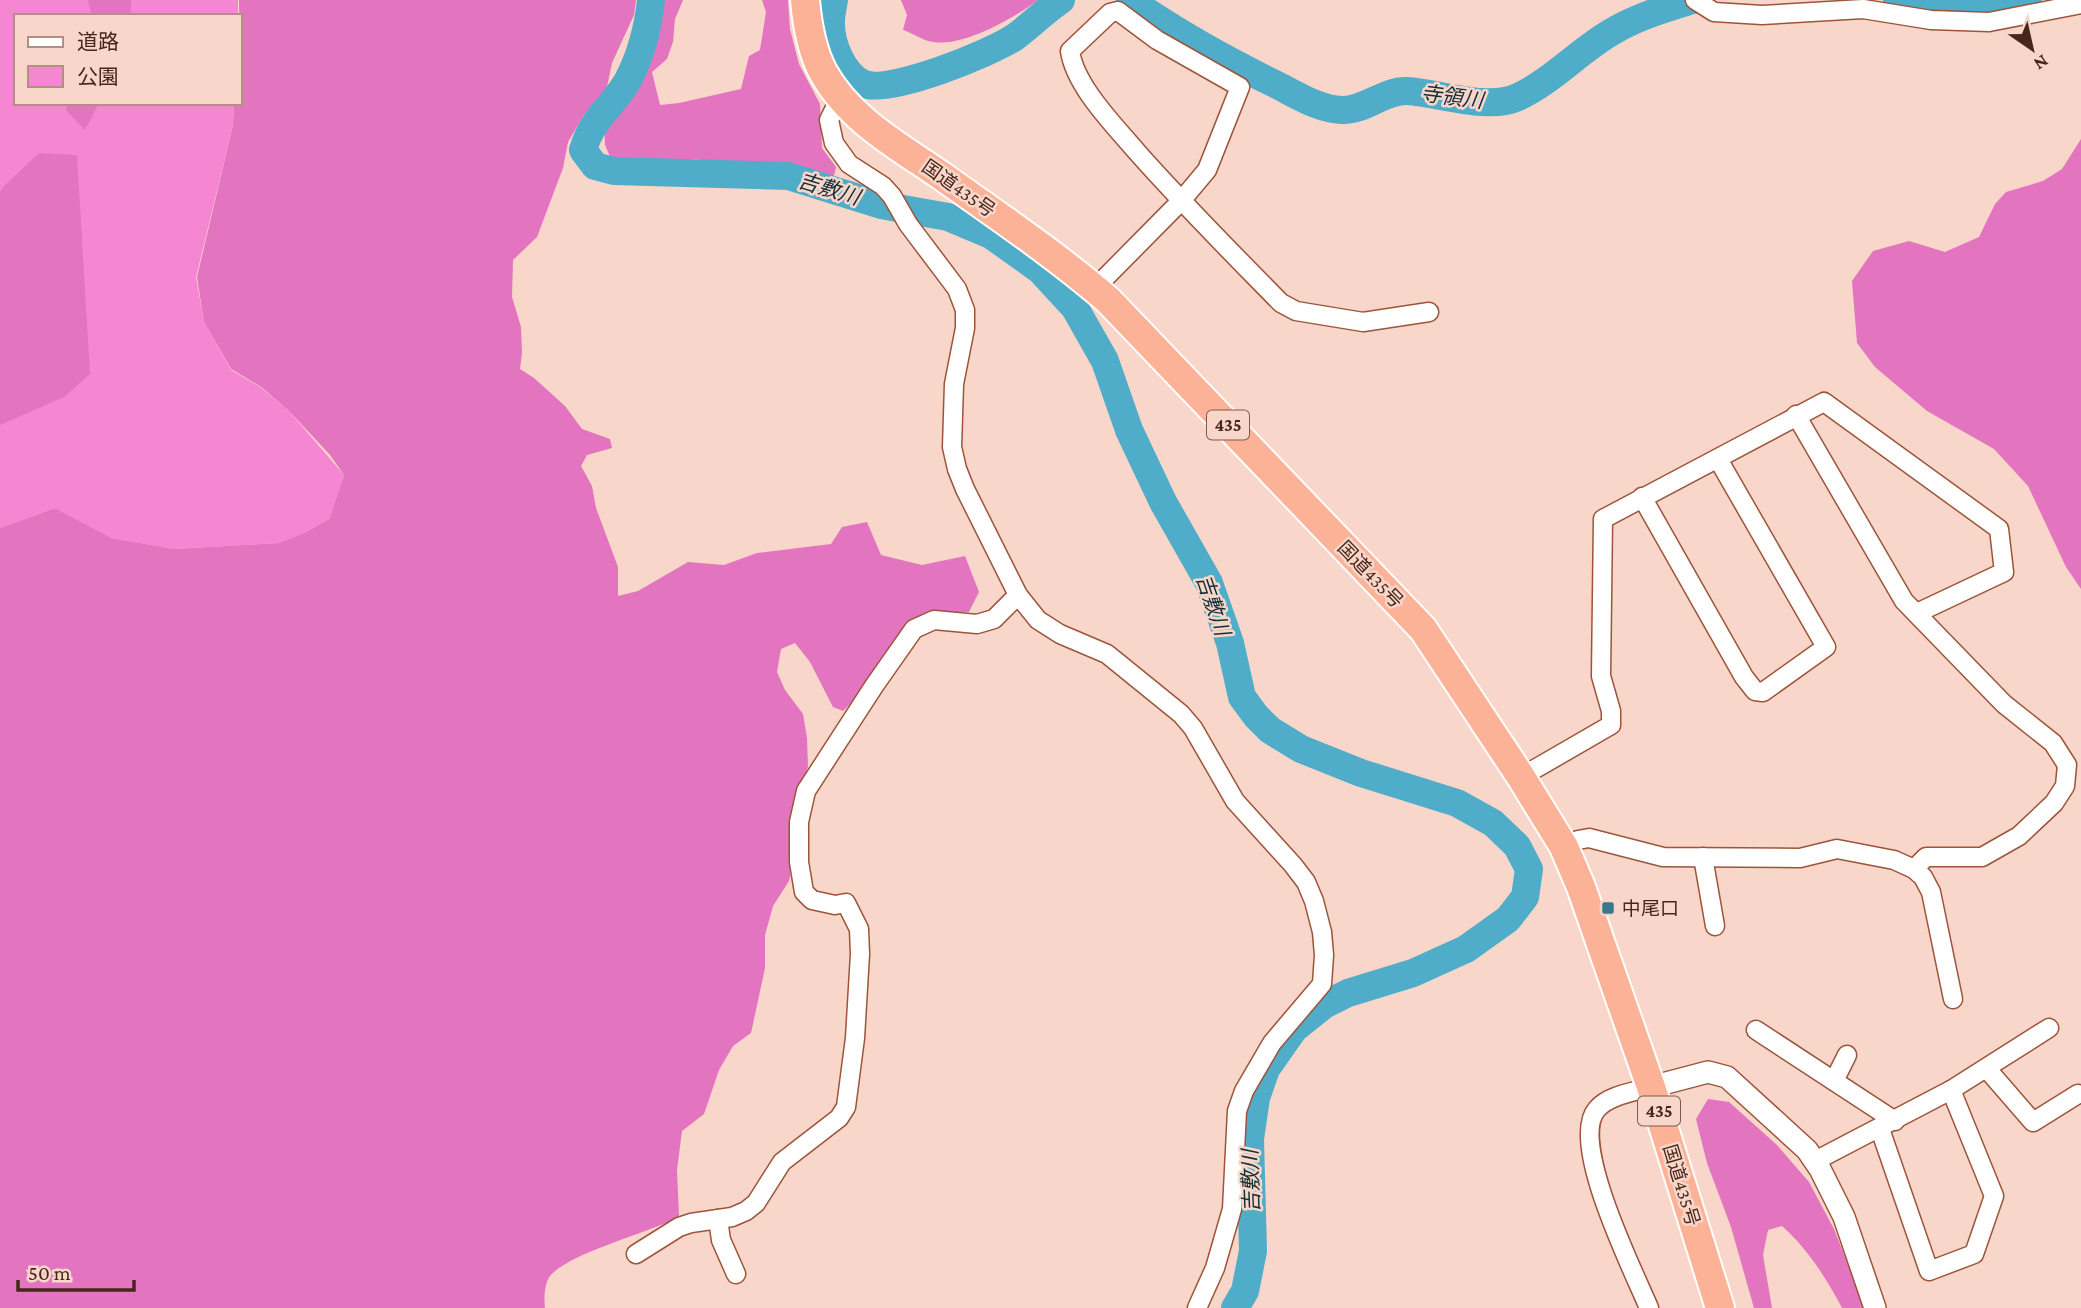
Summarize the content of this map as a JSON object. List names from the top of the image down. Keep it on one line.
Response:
{"streets":{"highway":["国道435号","435"]},"water":["寺領川","吉敷川"],"places":{"transit":["中尾口"]},"legend":["道路","公園"],"scale_bar":"50 m","north":"bottom right"}
